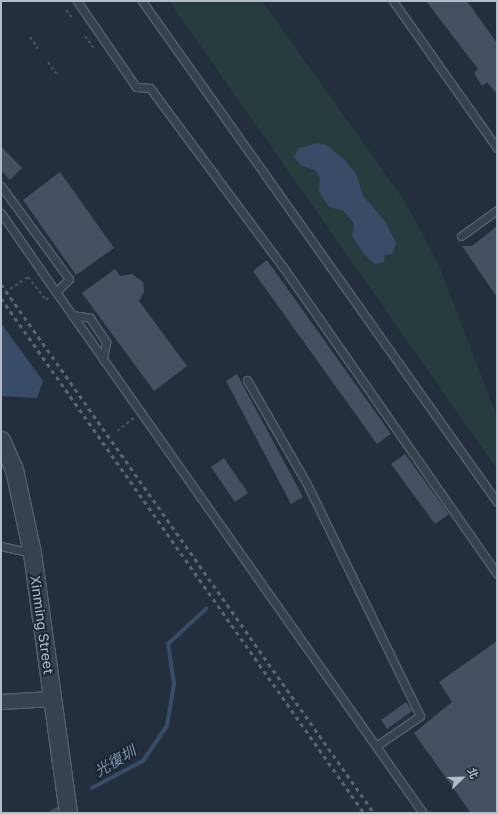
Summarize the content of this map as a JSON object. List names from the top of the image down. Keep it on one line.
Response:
{"streets":{"street":["Xinming Street"]},"water":["光復圳"],"north":"top right"}
